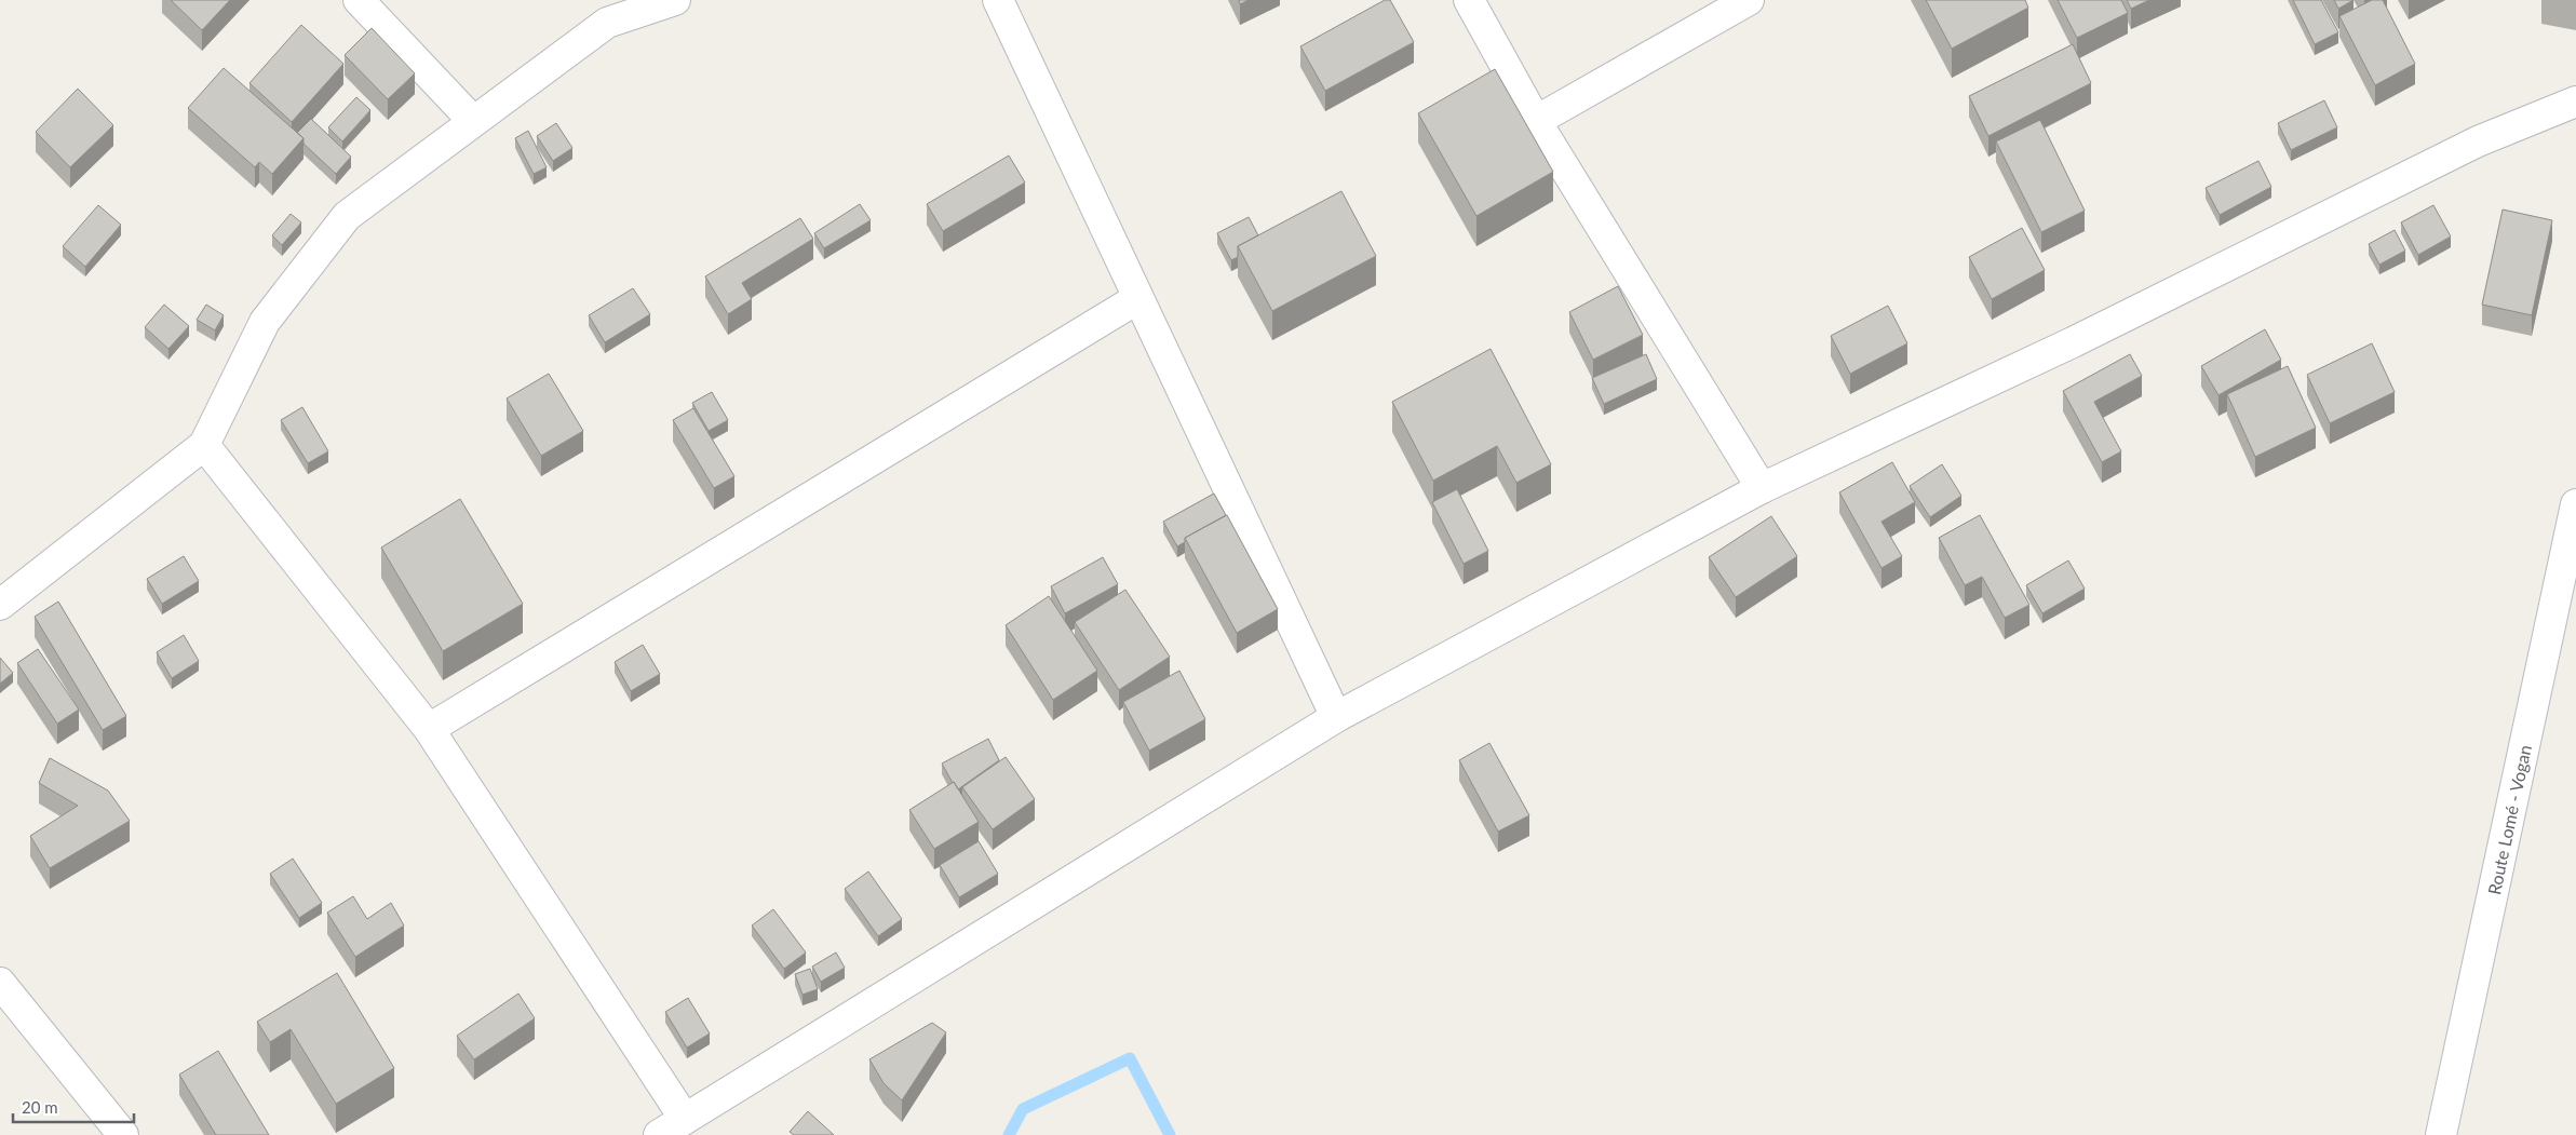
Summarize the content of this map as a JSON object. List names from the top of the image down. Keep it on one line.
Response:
{"streets":{"street":["Route Lomé - Vogan"]},"scale_bar":"20 m"}
